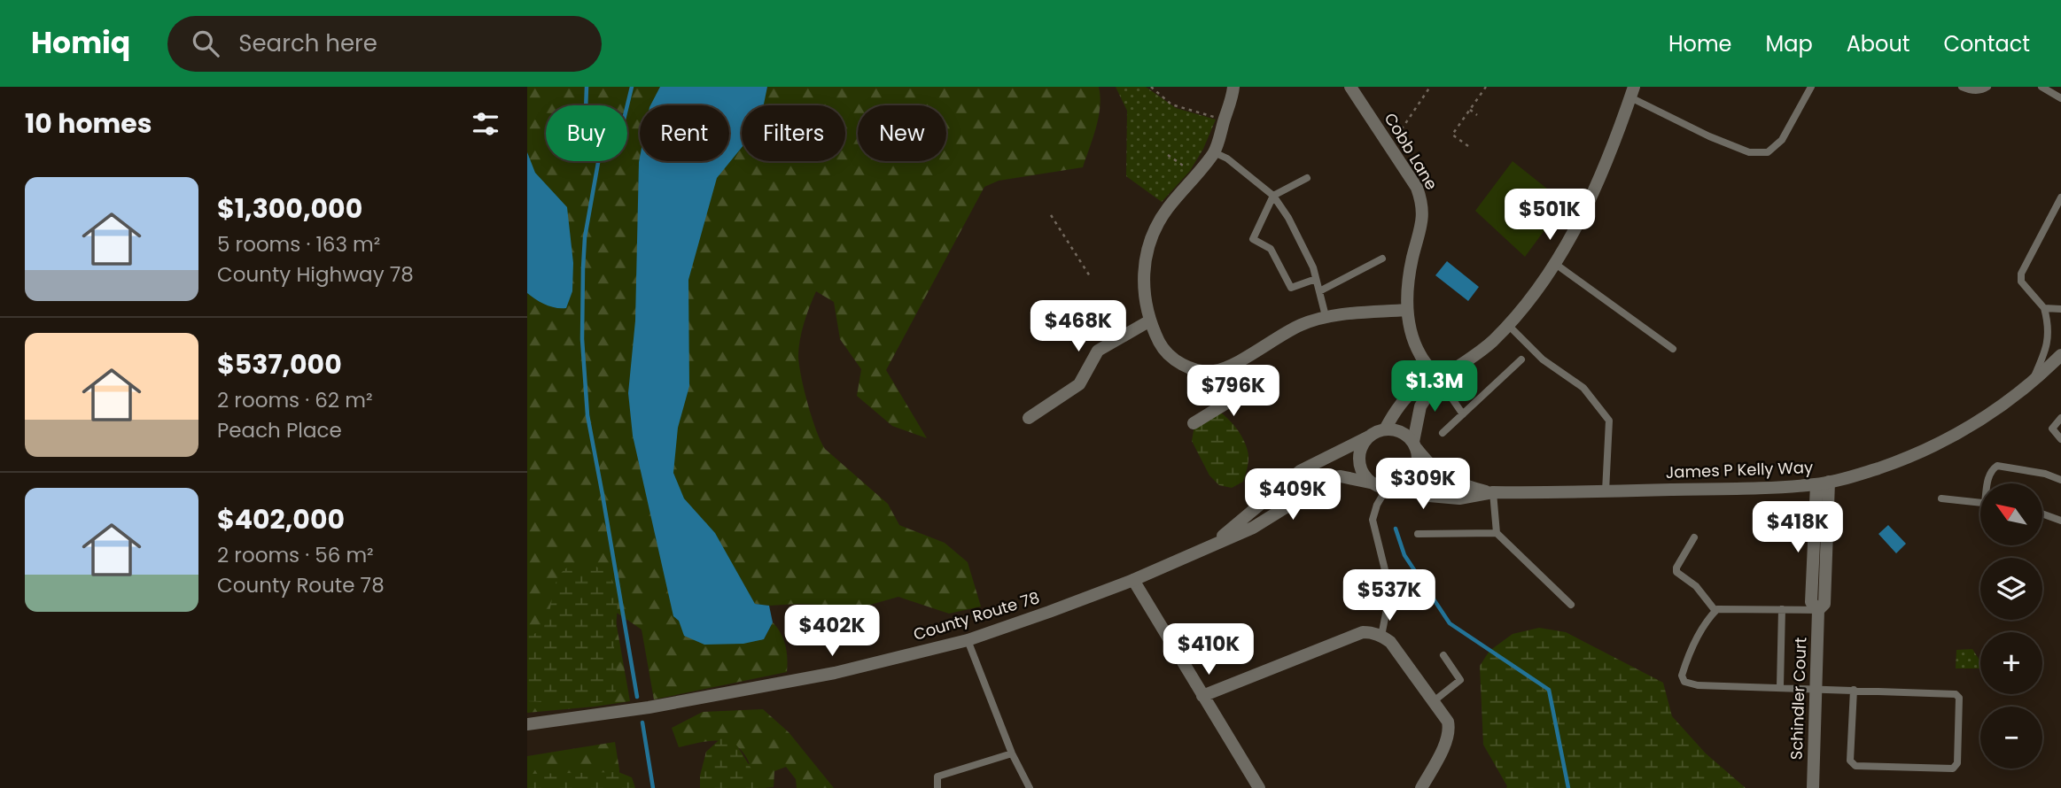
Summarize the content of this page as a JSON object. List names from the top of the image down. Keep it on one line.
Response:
{"streets":{"street":["Cobb Lane","James P Kelly Way","County Route 78","Schindler Court"]},"crossings":[["James P Kelly Way","County Route 78"],["James P Kelly Way","Schindler Court"]],"north":"top left","page":{"header":"Homiq","search":"Search here","nav":["Home","Map","About","Contact"],"heading":"10 homes","chip":["Buy","Rent","Filters","New"],"list":[{"name":"$1,300,000","note":"5 rooms · 163 m² · County Highway 78"},{"name":"$537,000","note":"2 rooms · 62 m² · Peach Place"},{"name":"$402,000","note":"2 rooms · 56 m² · County Route 78"}],"price":["$501K","$468K","$1.3M","$796K","$309K","$409K","$418K","$537K","$402K","$410K"],"map_buttons":["+","−"]}}
